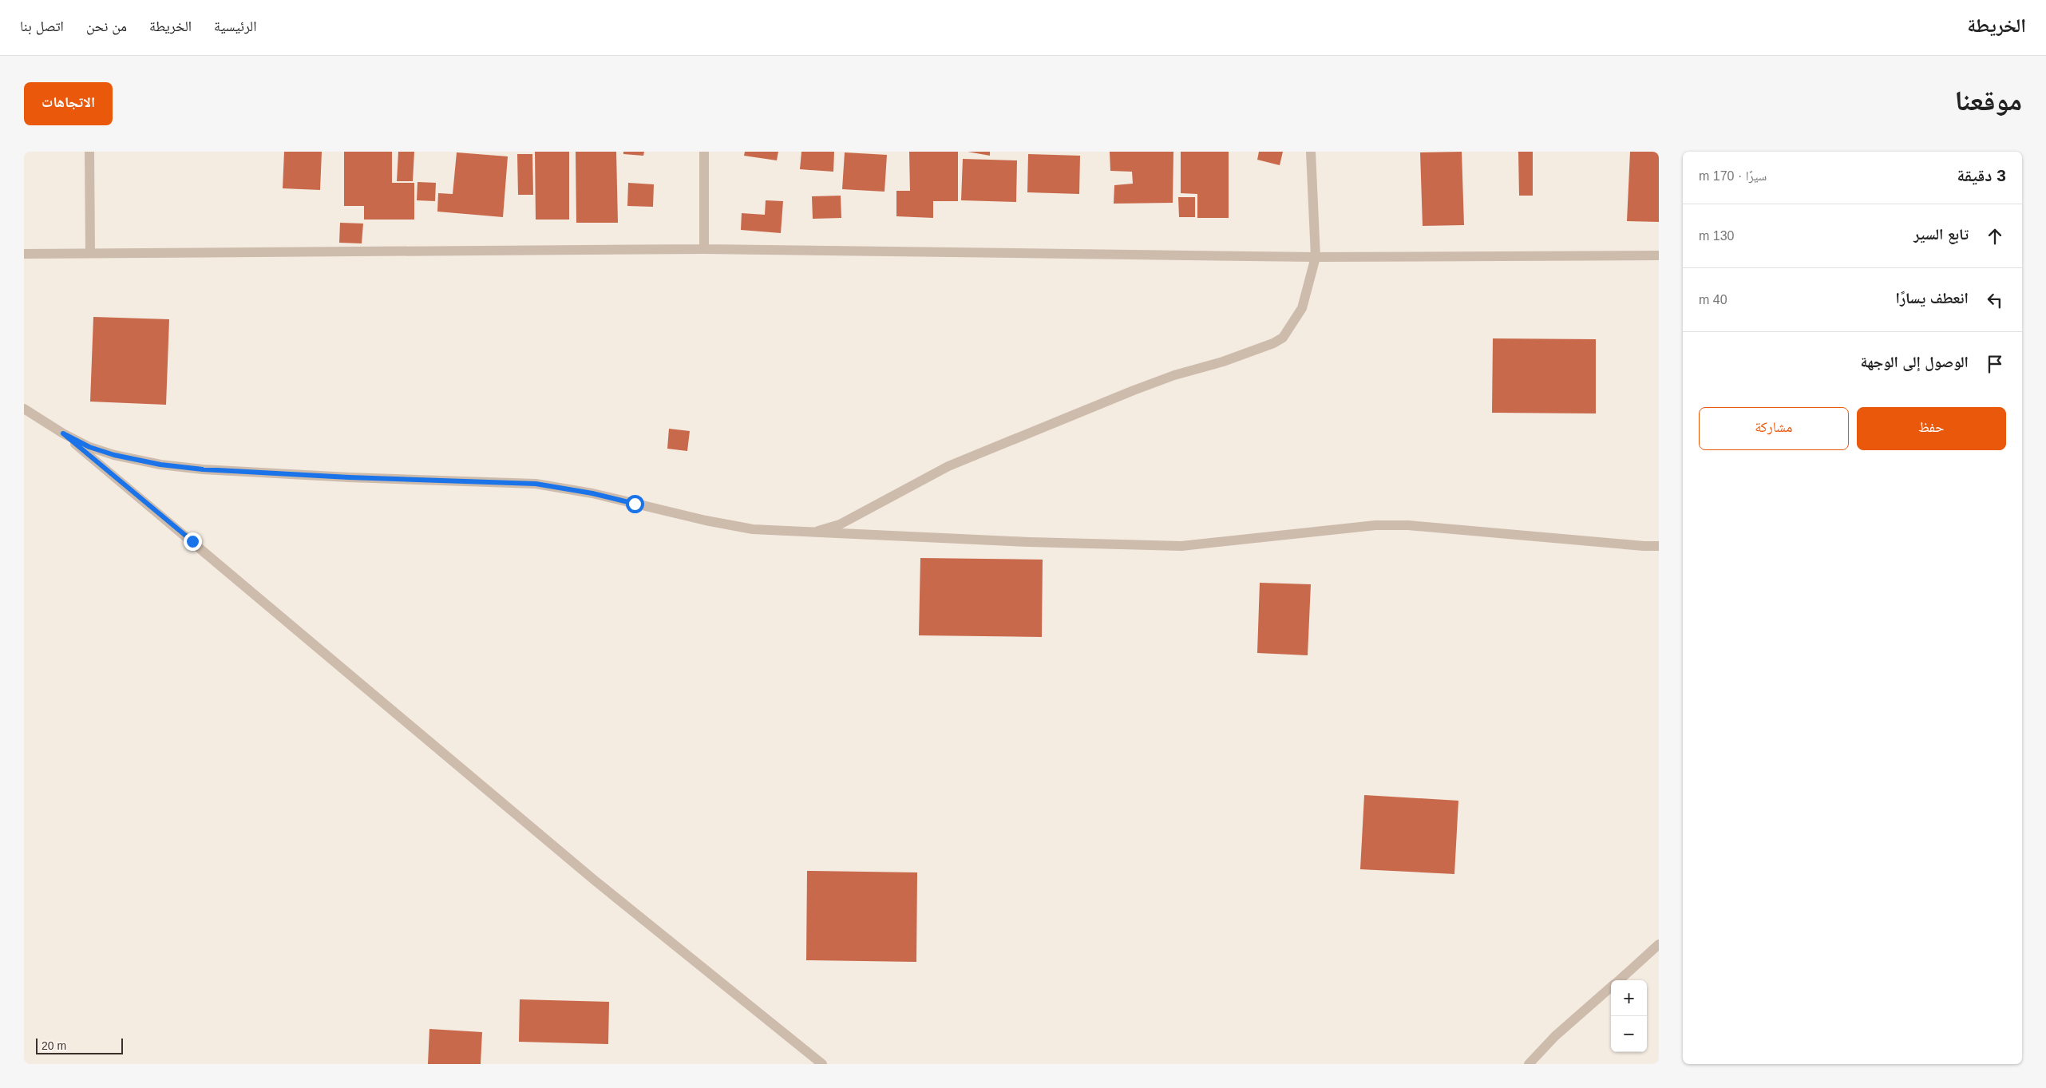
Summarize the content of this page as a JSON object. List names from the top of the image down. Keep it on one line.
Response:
{"scale_bar":"20 m","page":{"header":"الخريطة","nav":["الرئيسية","الخريطة","من نحن","اتصل بنا"],"title":"موقعنا","buttons":["الاتجاهات",["حفظ","مشاركة"]],"heading":["3 دقيقة","سيرًا · 170 m"],"list":[["تابع السير","130 m"],["انعطف يسارًا","40 m"],"الوصول إلى الوجهة"],"map_buttons":["+","−"],"scale":"20 m"}}
